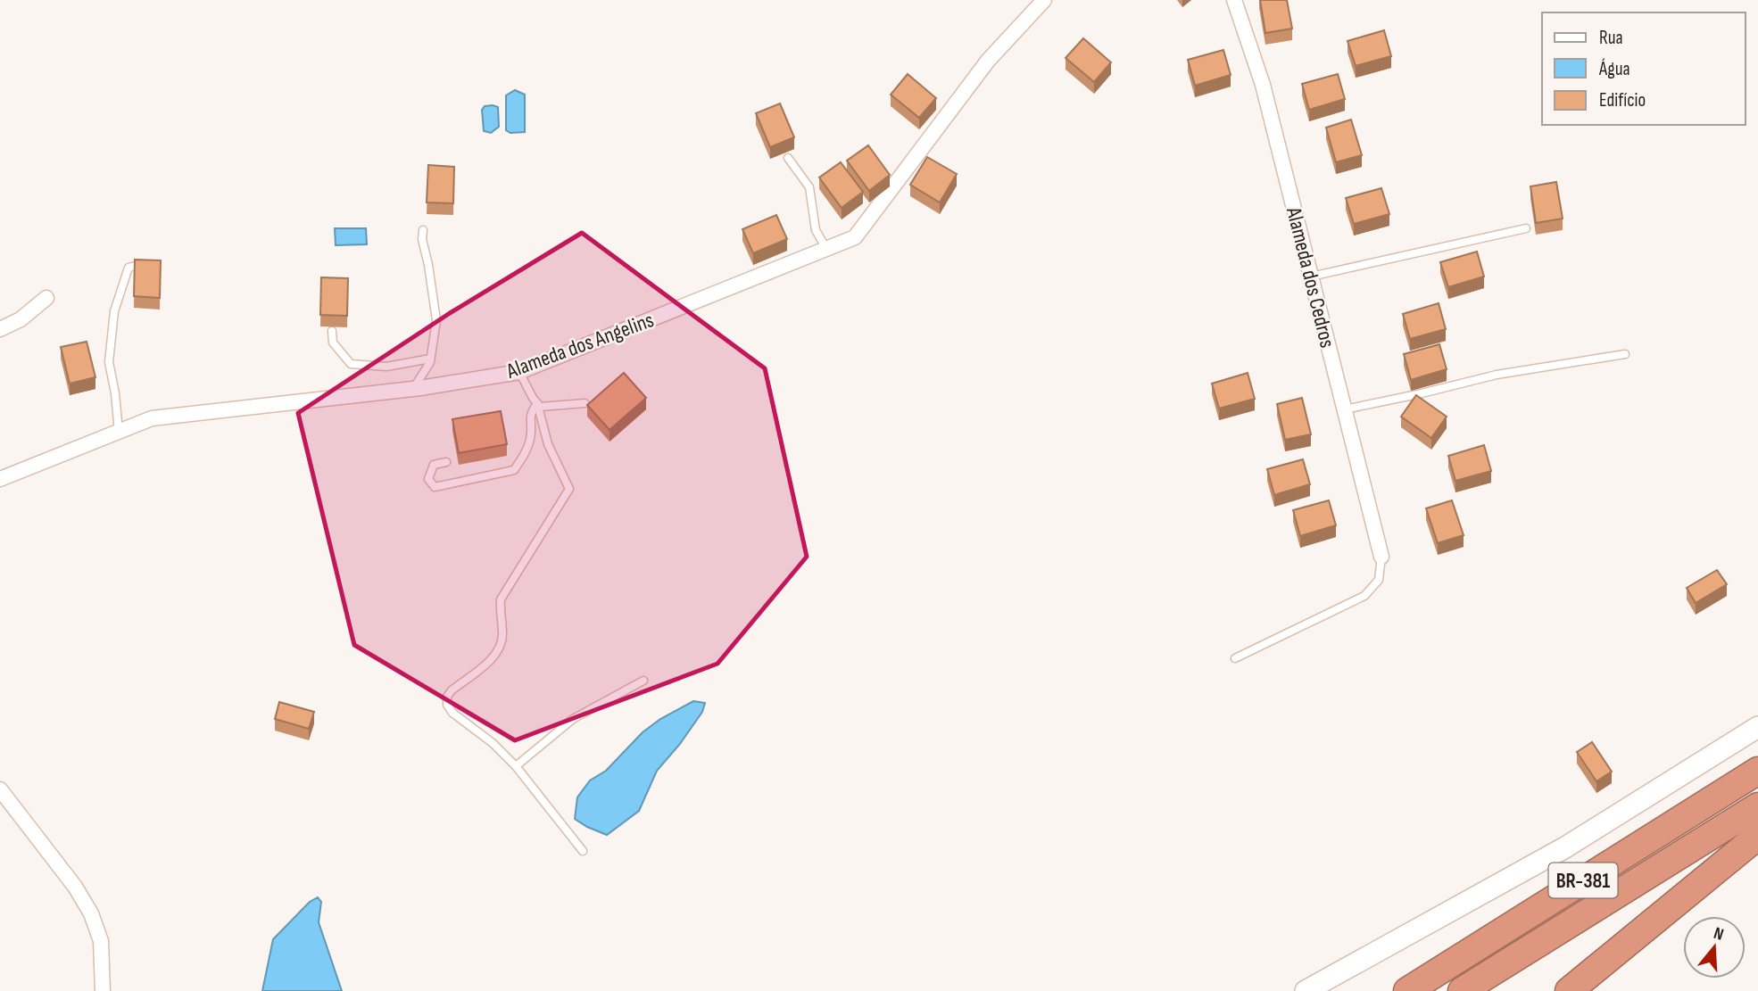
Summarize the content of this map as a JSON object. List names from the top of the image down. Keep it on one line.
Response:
{"streets":{"highway":["BR-381"],"street":["Alameda dos Cedros","Alameda dos Angelins"]},"legend":["Rua","Água","Edifício"],"north":"top"}
